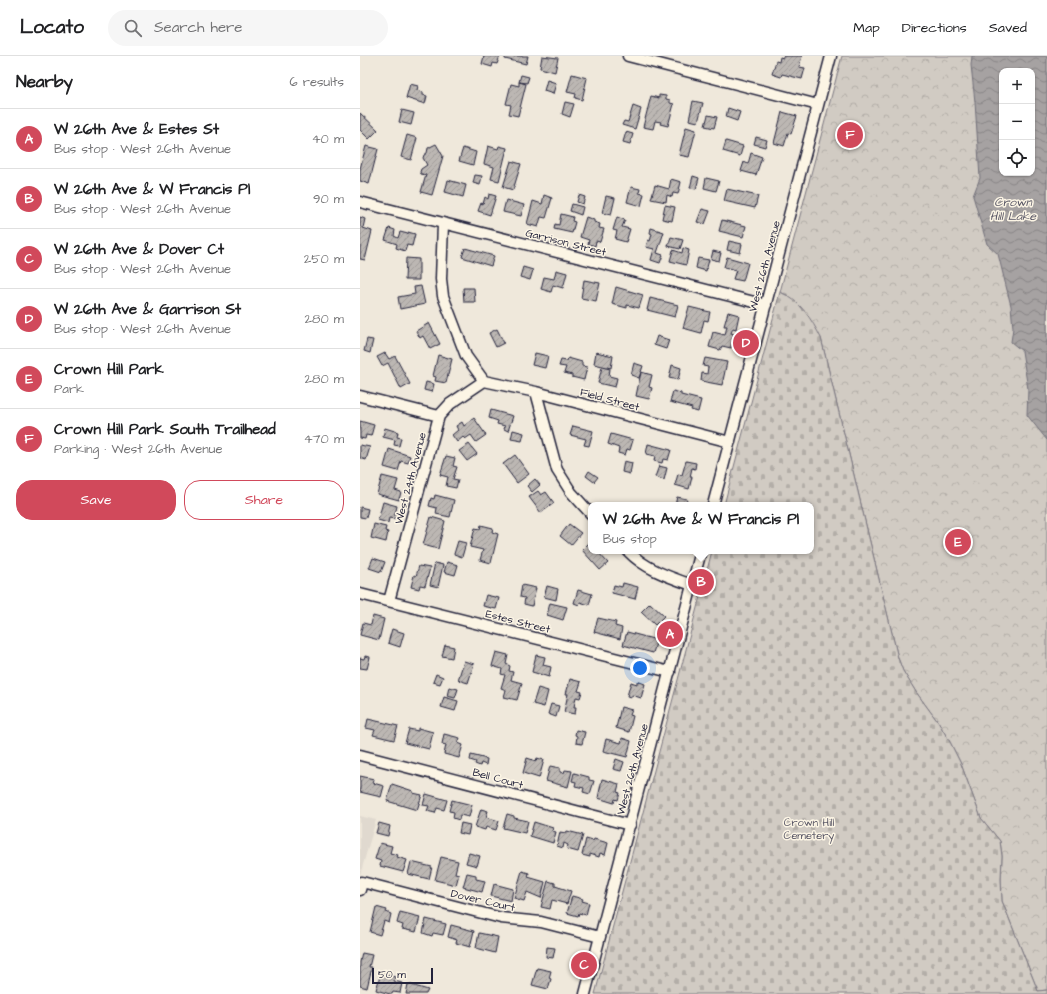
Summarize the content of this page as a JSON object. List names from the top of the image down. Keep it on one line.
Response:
{"streets":{"street":["Garrison Street","West 26th Avenue","Field Street","West 24th Avenue","Estes Street","Bell Court","Dover Court"]},"crossings":[["Garrison Street","West 26th Avenue"],["West 26th Avenue","Field Street"],["West 26th Avenue","Estes Street"],["West 26th Avenue","Bell Court"],["West 26th Avenue","Dover Court"],["West 24th Avenue","Estes Street"]],"water":["Crown Hill Lake"],"parks":["Crown Hill Cemetery"],"scale_bar":"50 m","page":{"header":"Locato","search":"Search here","nav":["Map","Directions","Saved"],"heading":["Nearby","6 results"],"map_buttons":["+","−"],"list":[{"mark":"A","name":"W 26th Ave & Estes St","note":"Bus stop · West 26th Avenue","value":"40 m"},{"mark":"B","name":"W 26th Ave & W Francis Pl","note":"Bus stop · West 26th Avenue","value":"90 m"},{"mark":"C","name":"W 26th Ave & Dover Ct","note":"Bus stop · West 26th Avenue","value":"250 m"},{"mark":"D","name":"W 26th Ave & Garrison St","note":"Bus stop · West 26th Avenue","value":"280 m"},{"mark":"E","name":"Crown Hill Park","note":"Park","value":"280 m"},{"mark":"F","name":"Crown Hill Park South Trailhead","note":"Parking · West 26th Avenue","value":"470 m"}],"pins":["F","D","E","B","A","C"],"buttons":["Save","Share"],"popup":["W 26th Ave & W Francis Pl","Bus stop"],"scale":"50 m"}}
